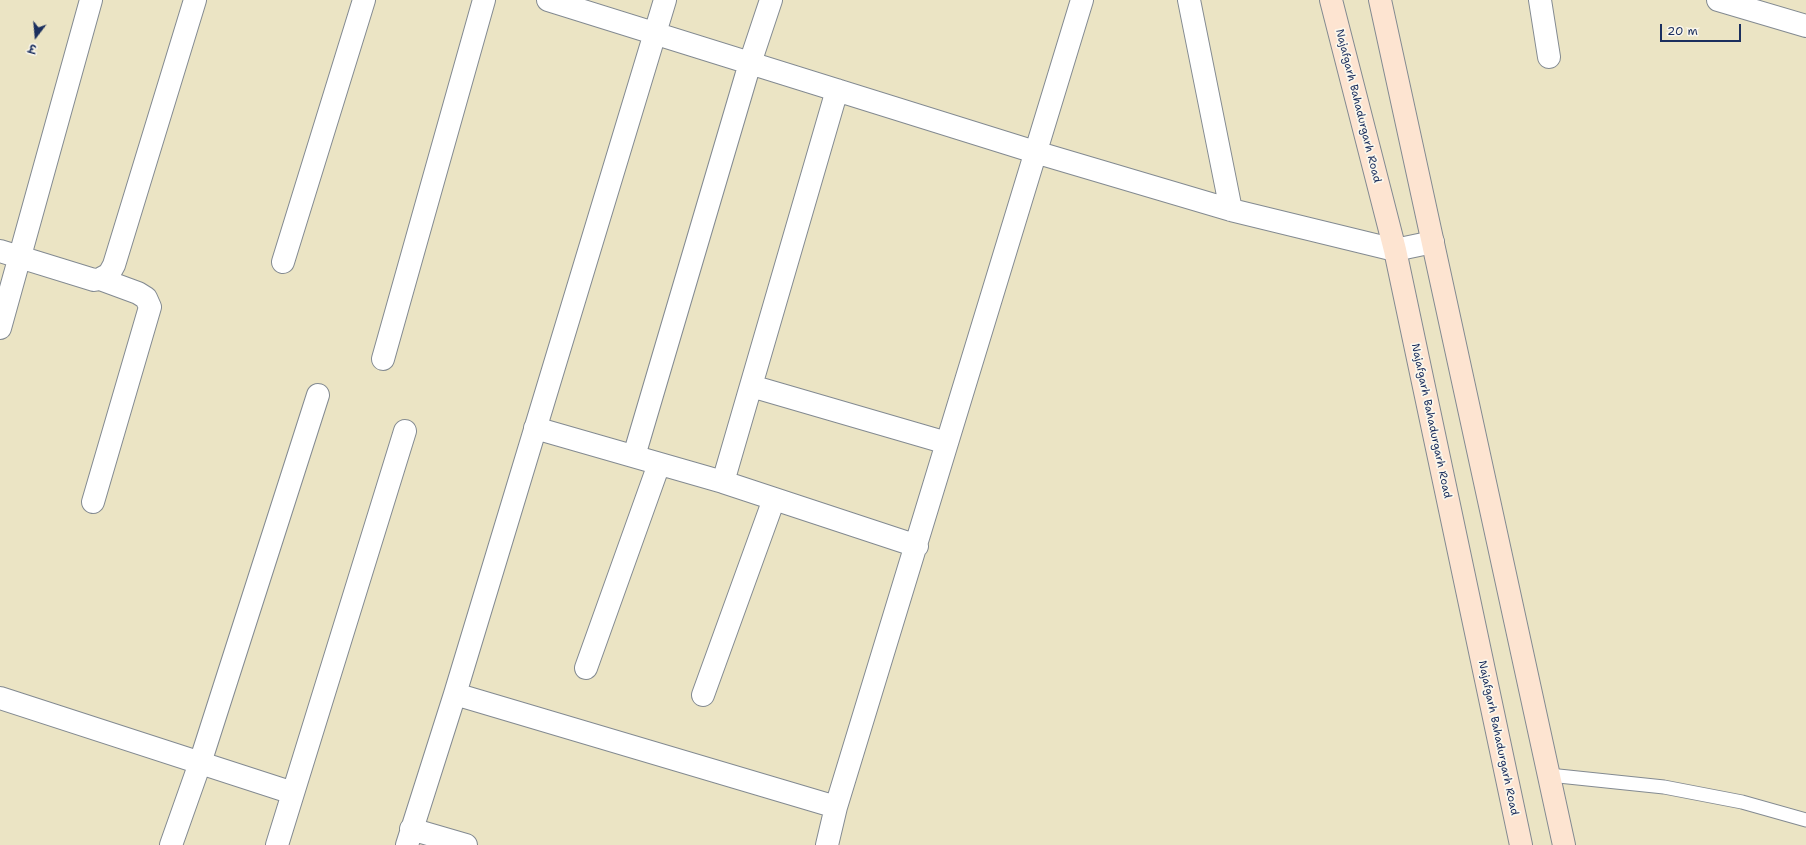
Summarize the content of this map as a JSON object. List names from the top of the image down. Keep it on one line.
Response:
{"streets":{"main road":["Najafgarh Bahadurgarh Road"]},"scale_bar":"20 m","north":"bottom"}
